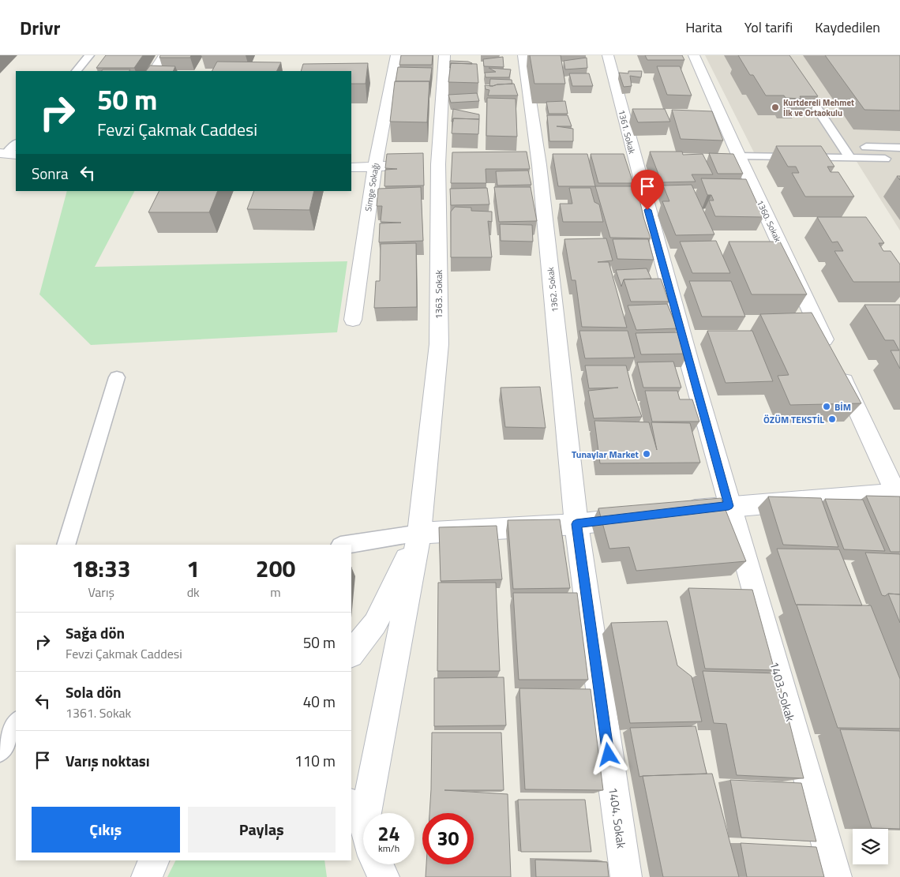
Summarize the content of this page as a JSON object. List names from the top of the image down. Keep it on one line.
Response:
{"streets":{"street":["1361. Sokak","Simge Sokağı","1360. Sokak","1362. Sokak","1363. Sokak","1403. Sokak","1404. Sokak"]},"crossings":[["1361. Sokak","1403. Sokak"],["1362. Sokak","1404. Sokak"]],"places":["Kurtdereli Mehmet İlk ve Ortaokulu","BİM","ÖZÜM TEKSTİL","Tunaylar Market"],"page":{"header":"Drivr","nav":["Harita","Yol tarifi","Kaydedilen"],"turn":["50 m","Fevzi Çakmak Caddesi"],"then":"Sonra","eta":["18:33","Varış","1","dk","200","m"],"list":[{"name":"Sağa dön","note":"Fevzi Çakmak Caddesi","value":"50 m"},{"name":"Sola dön","note":"1361. Sokak","value":"40 m"},{"name":"Varış noktası","value":"110 m"}],"buttons":["Çıkış","Paylaş"],"speed":"24 km/h","limit":"30"}}
